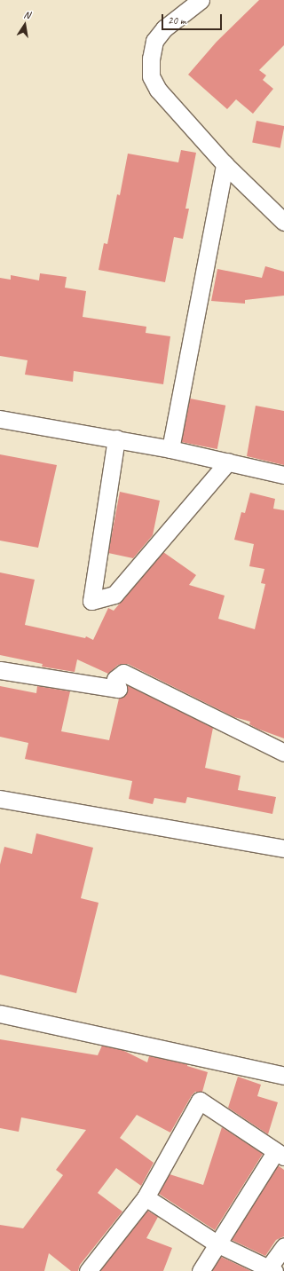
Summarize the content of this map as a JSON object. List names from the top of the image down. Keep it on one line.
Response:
{"scale_bar":"20 m","north":"top"}
